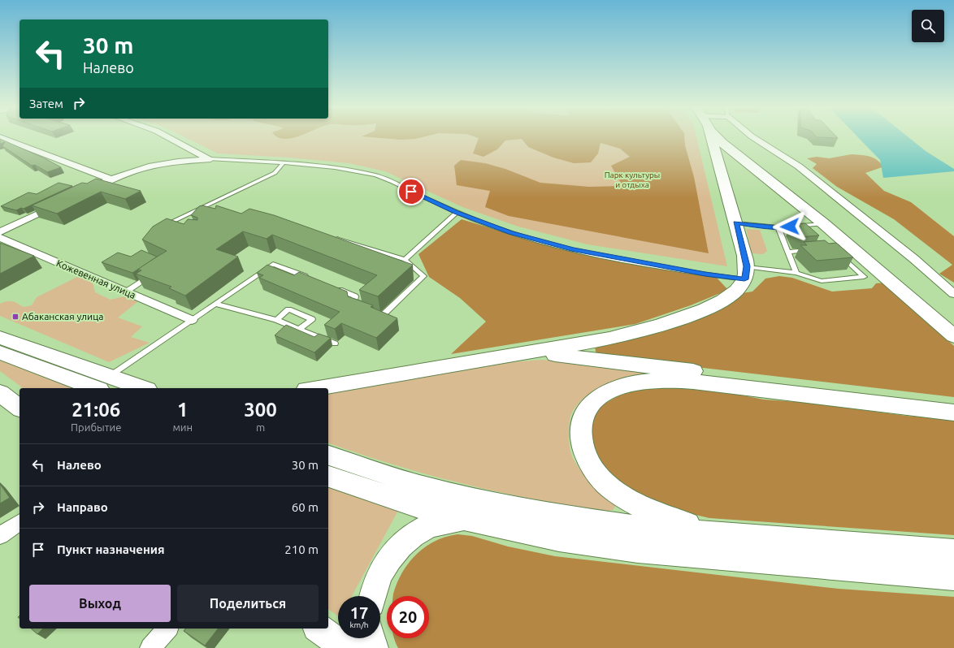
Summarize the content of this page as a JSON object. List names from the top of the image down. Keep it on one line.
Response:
{"streets":{"street":["Кожевенная улица"]},"parks":["Парк культуры и отдыха"],"places":{"transit":["Абаканская улица"]},"page":{"turn":["30 m","Налево"],"then":"Затем","eta":["21:06","Прибытие","1","мин","300","m"],"list":[{"name":"Налево","value":"30 m"},{"name":"Направо","value":"60 m"},{"name":"Пункт назначения","value":"210 m"}],"buttons":["Выход","Поделиться"],"speed":"17 km/h","limit":"20"}}
